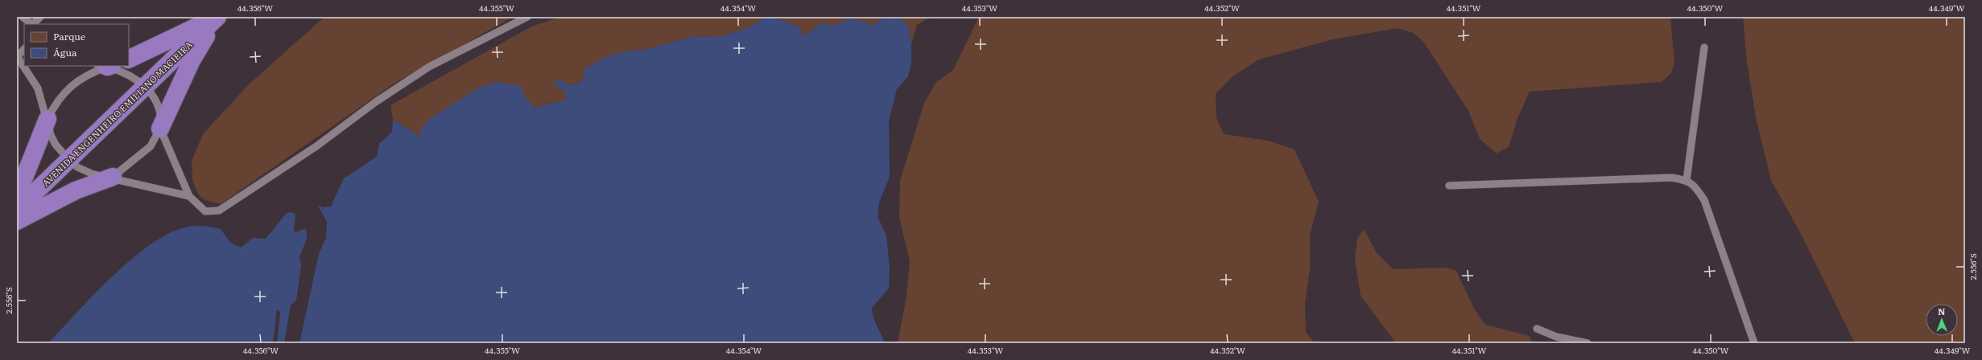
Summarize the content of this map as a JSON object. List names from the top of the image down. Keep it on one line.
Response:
{"streets":{"highway":["AVENIDA ENGENHEIRO EMILIANO MACIEIRA"]},"legend":["Parque","Água"],"north":"top","coordinates":["44.356°W","44.355°W","44.354°W","44.353°W","44.352°W","44.351°W","44.350°W","44.349°W","2.556°S"]}
